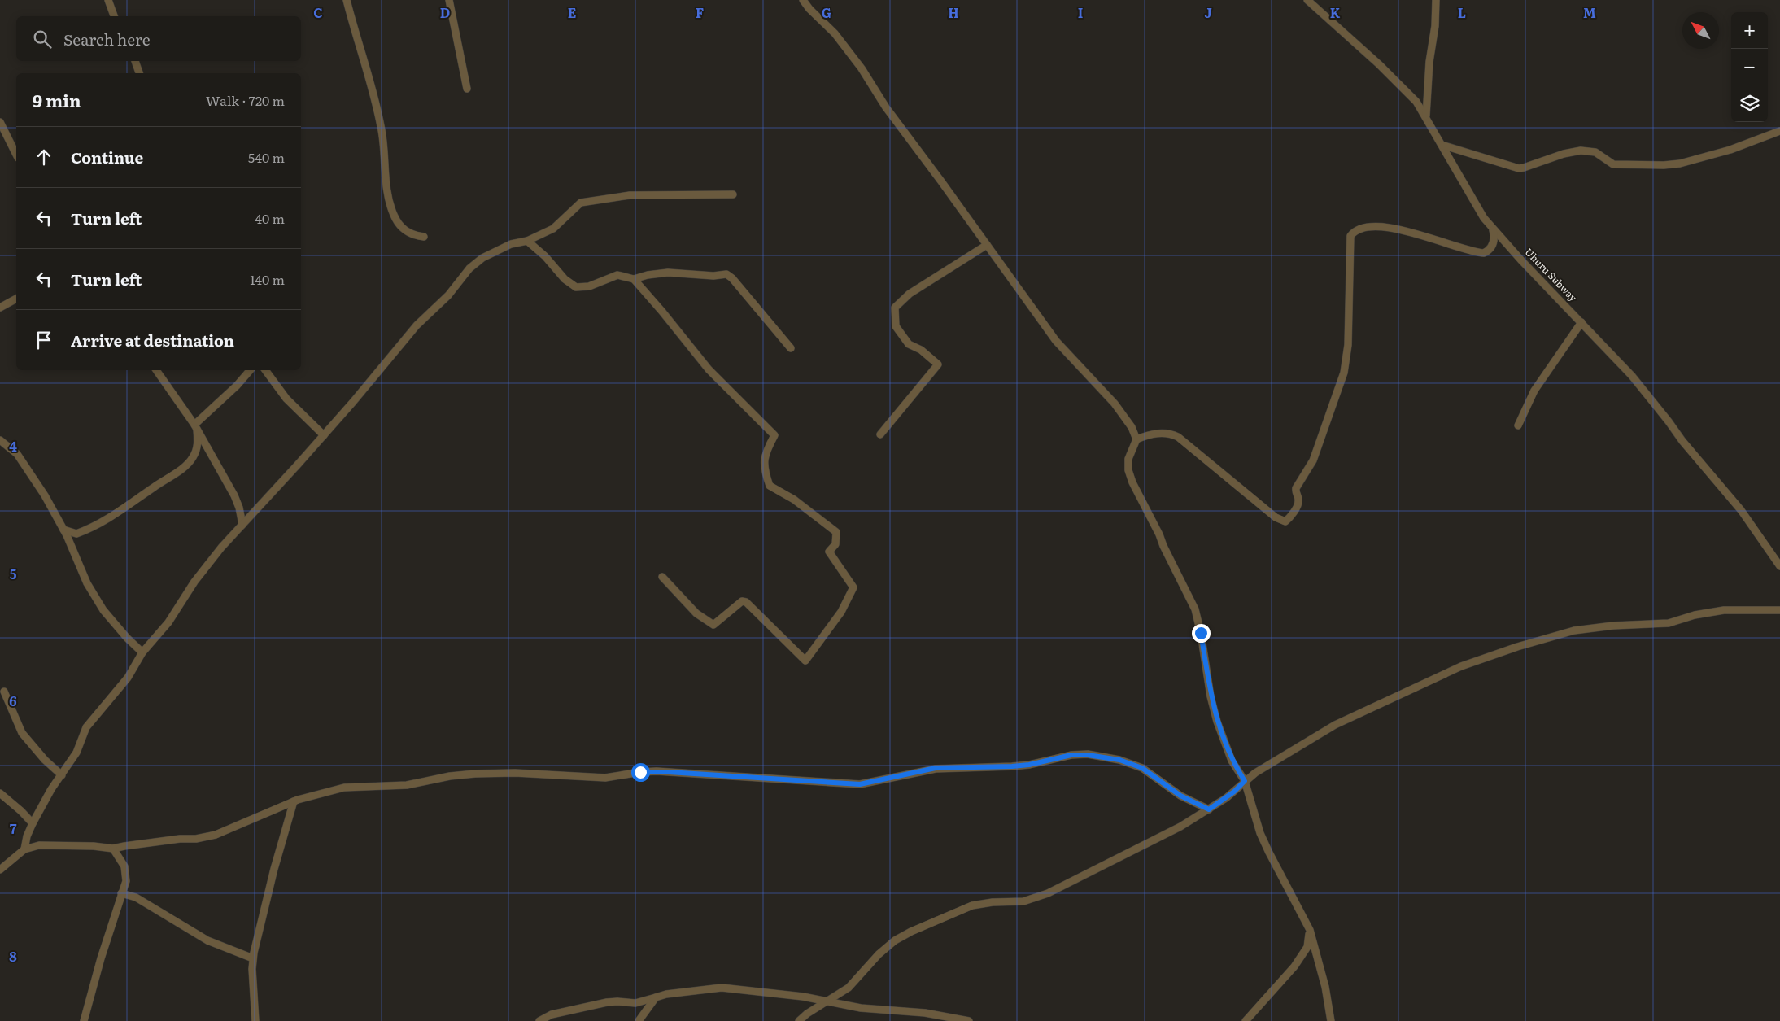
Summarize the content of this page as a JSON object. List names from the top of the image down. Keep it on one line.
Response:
{"streets":{"street":["Uhuru Subway"]},"north":"top left","page":{"map_buttons":["+","−"],"search":"Search here","heading":["9 min","Walk · 720 m"],"list":[["Continue","540 m"],["Turn left","40 m"],["Turn left","140 m"],"Arrive at destination"]},"grid":{"columns":["C","D","E","F","G","H","I","J","K","L","M"],"rows":["4","5","6","7","8"]}}
